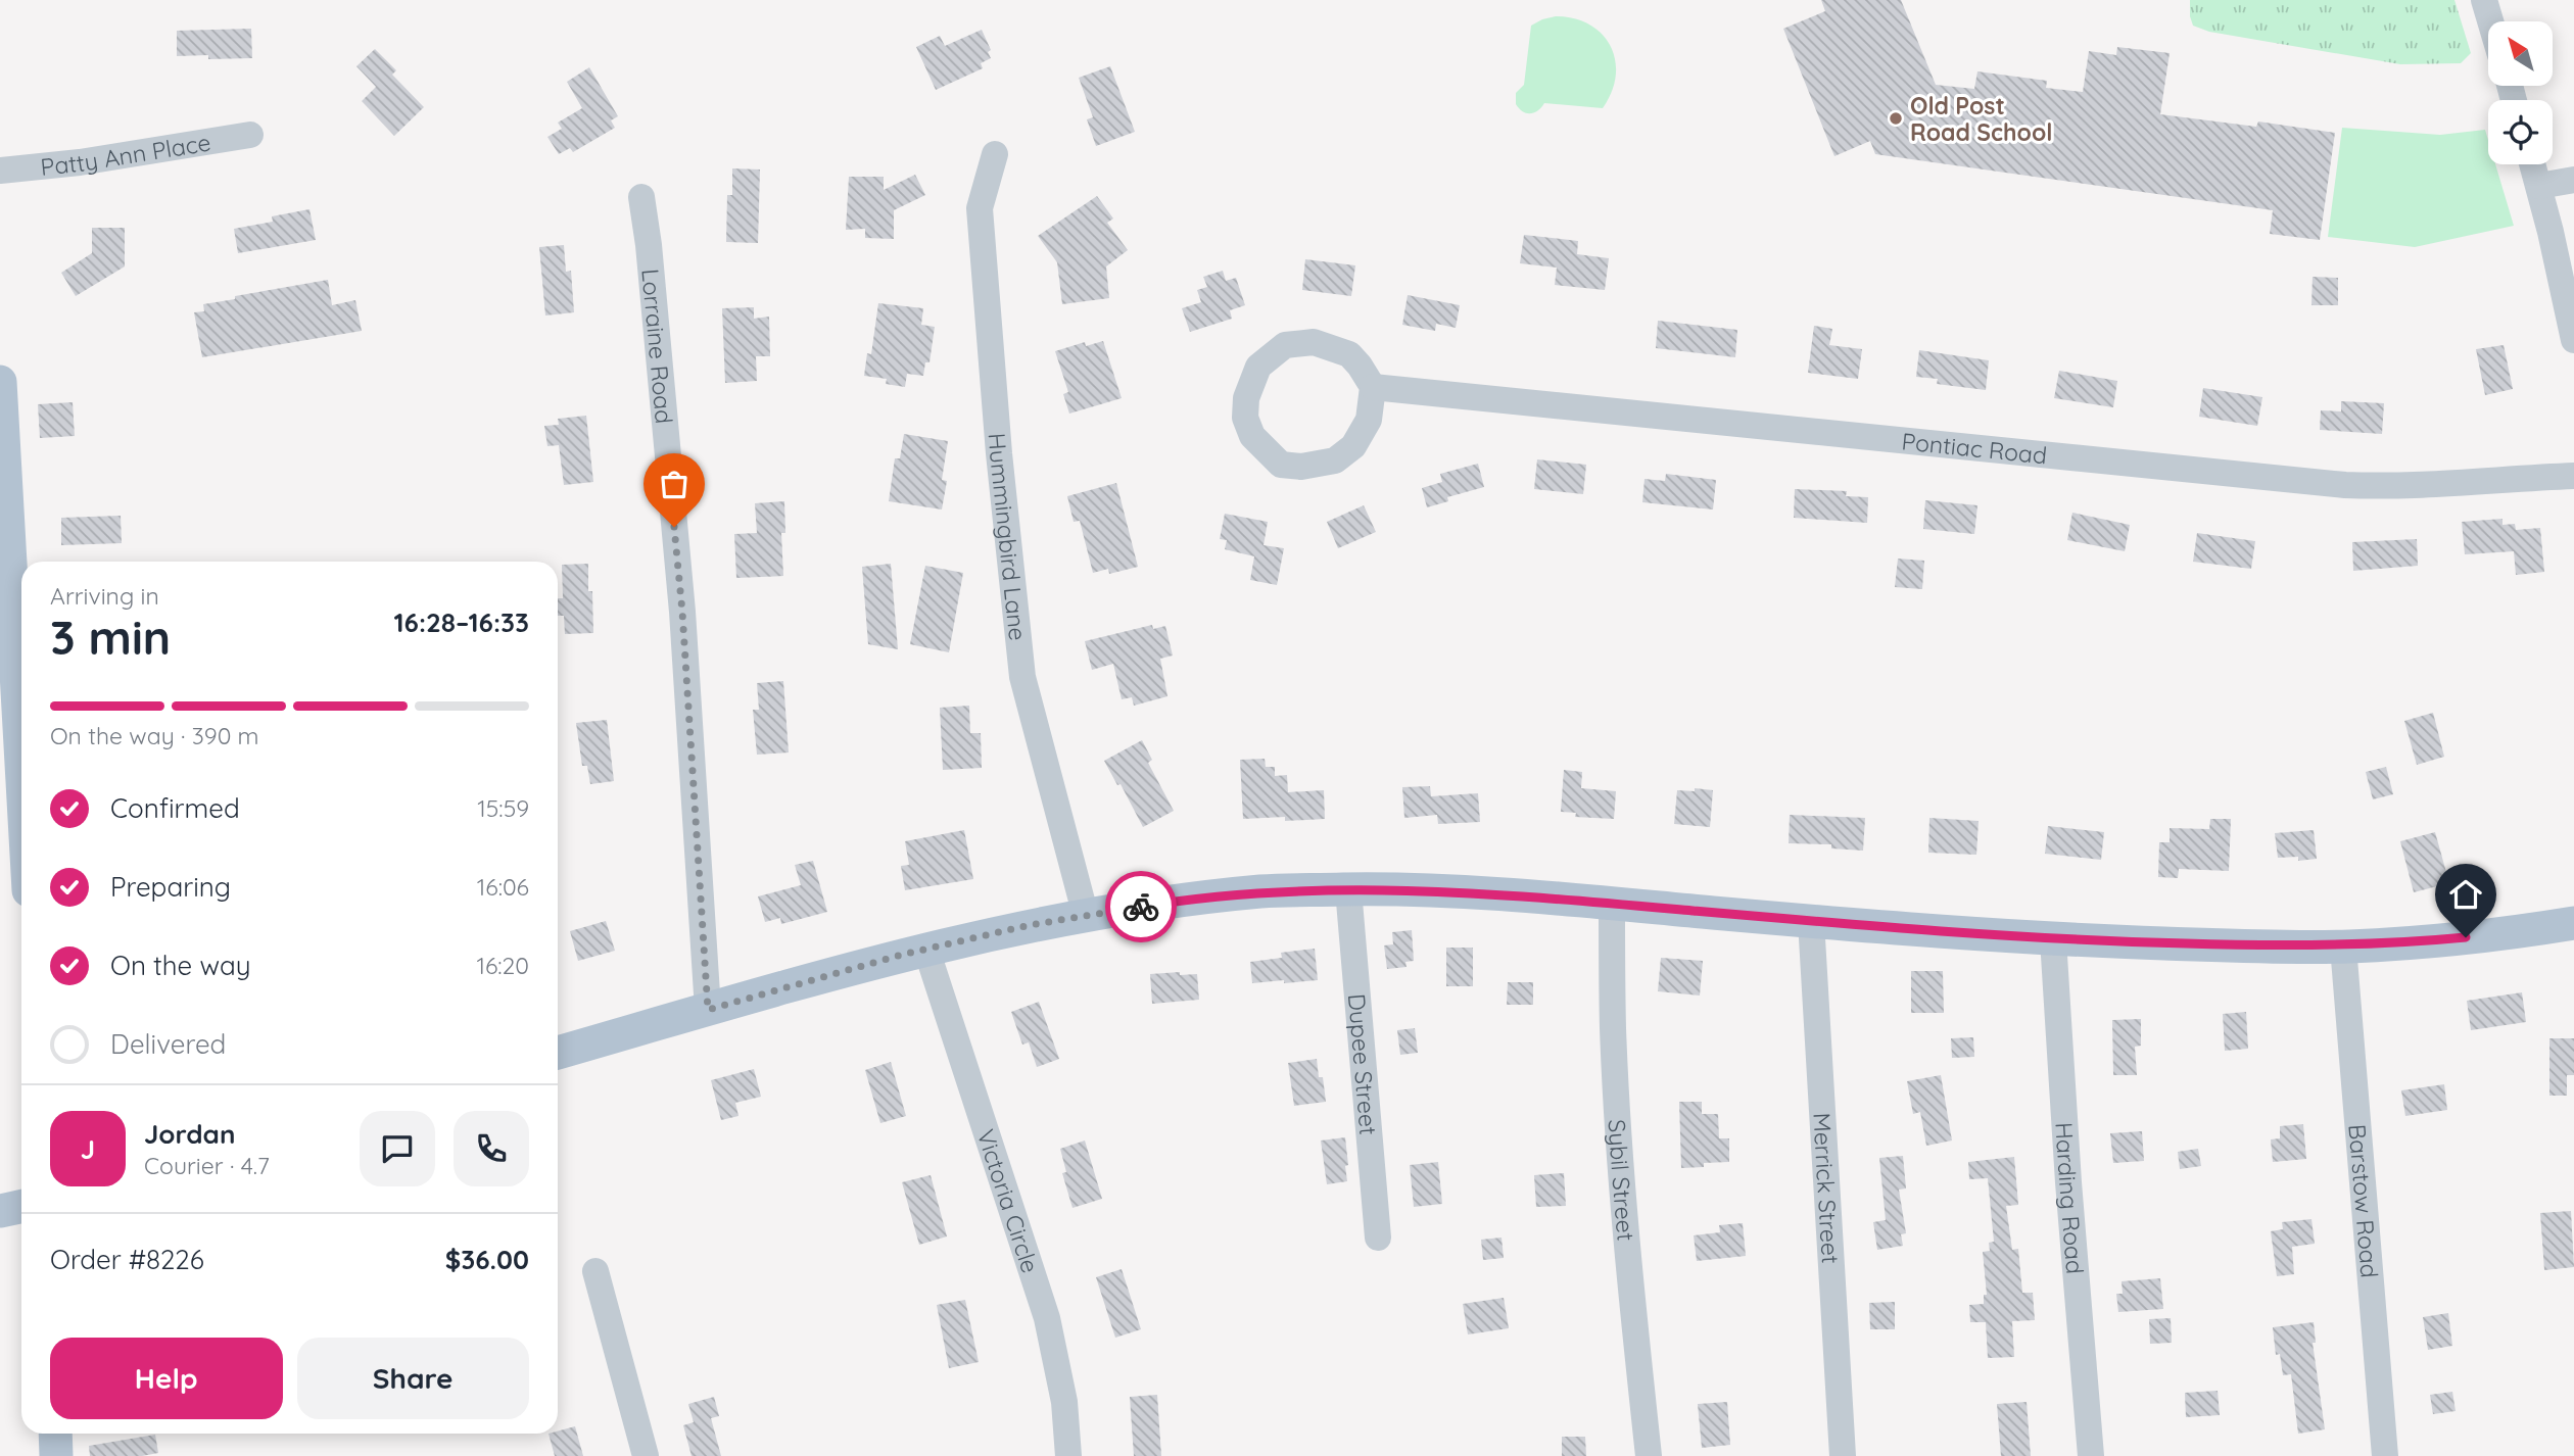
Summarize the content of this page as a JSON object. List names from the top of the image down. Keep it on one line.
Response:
{"streets":{"street":["Patty Ann Place","Lorraine Road","Pontiac Road","Hummingbird Lane","Dupee Street","Sybil Street","Merrick Street","Harding Road","Victoria Circle","Barstow Road"]},"places":["Old Post Road School"],"north":"top left","page":{"heading":["3 min","Arriving in","16:28–16:33"],"panel":["Jordan","Courier · 4.7","Order #8226","$36.00"],"bar":"On the way · 390 m","list":[["Confirmed","15:59"],["Preparing","16:06"],["On the way","16:20"],"Delivered"],"round":"J","buttons":["Help","Share"]}}
